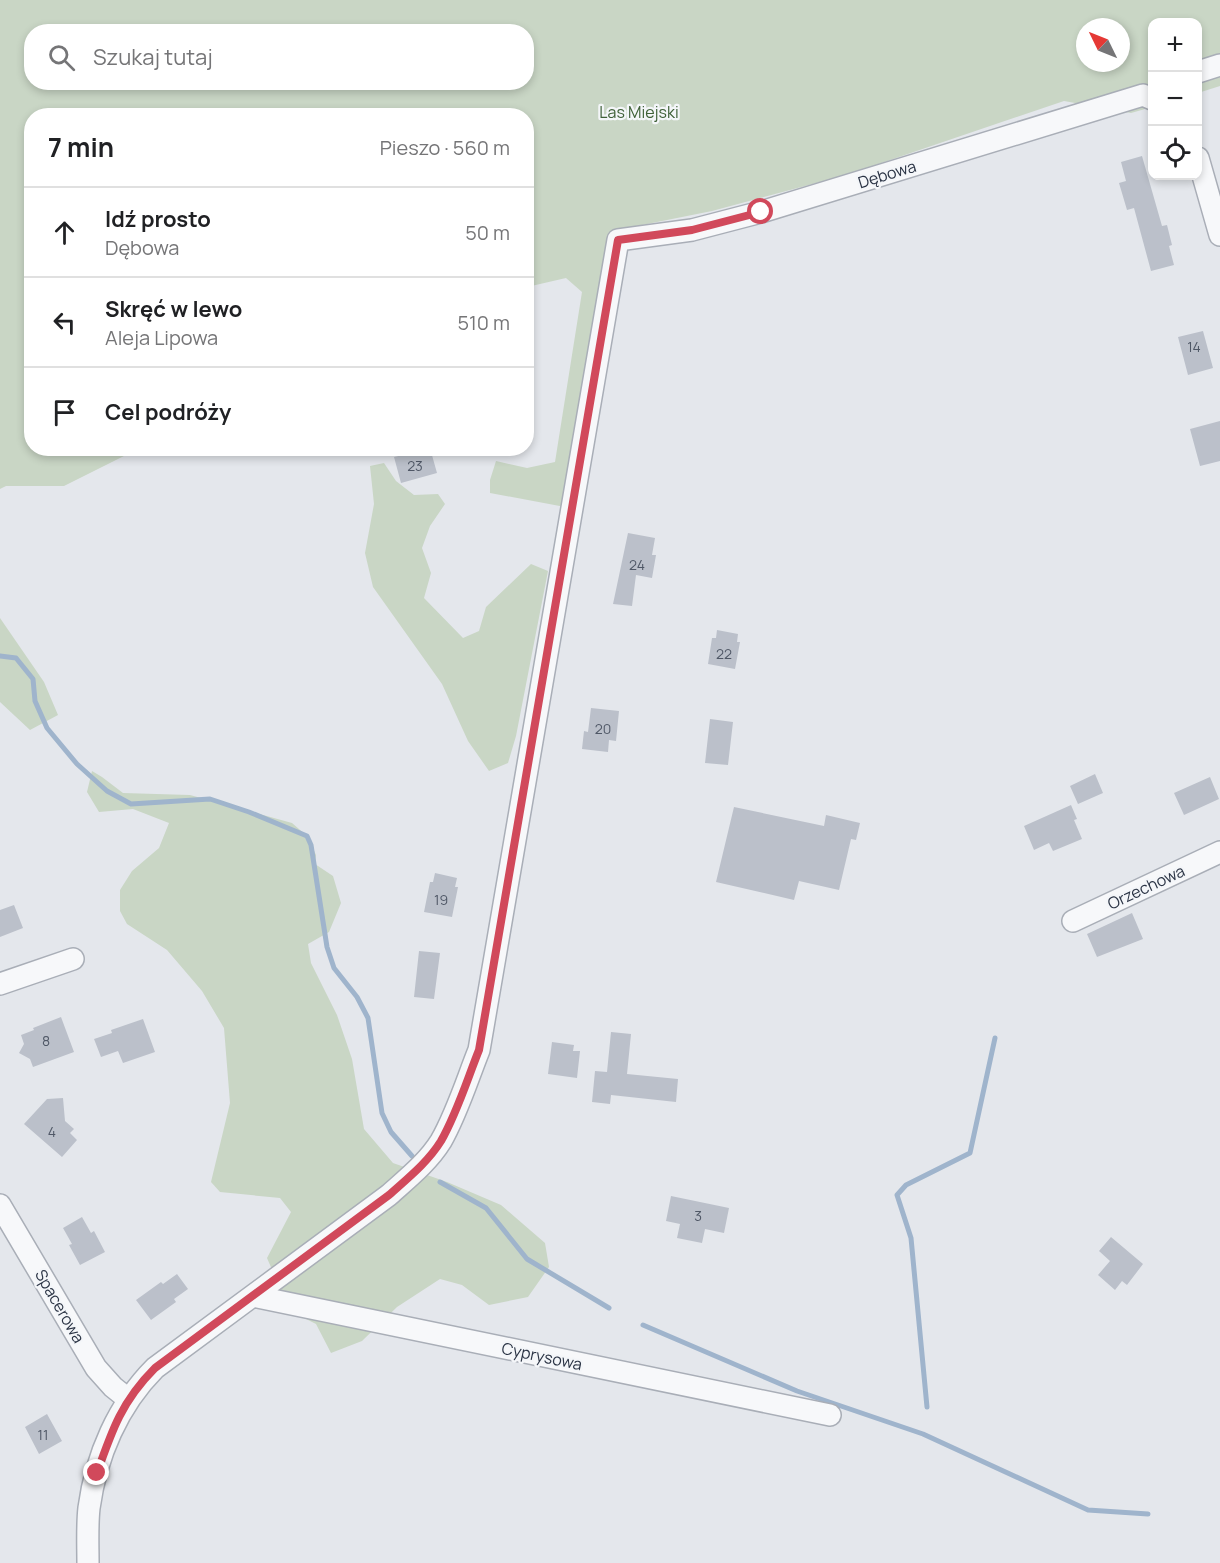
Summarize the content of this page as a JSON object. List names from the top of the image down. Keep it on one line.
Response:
{"streets":{"street":["Dębowa","Orzechowa","Spacerowa","Cyprysowa"]},"crossings":[["Dębowa","Cyprysowa"]],"parks":["Las Miejski"],"house_numbers":["14","23","24","22","20","19","8","4","3","11"],"north":"top left","page":{"map_buttons":["+","−"],"search":"Szukaj tutaj","heading":["7 min","Pieszo · 560 m"],"list":[["Idź prosto","Dębowa","50 m"],["Skręć w lewo","Aleja Lipowa","510 m"],"Cel podróży"]}}
